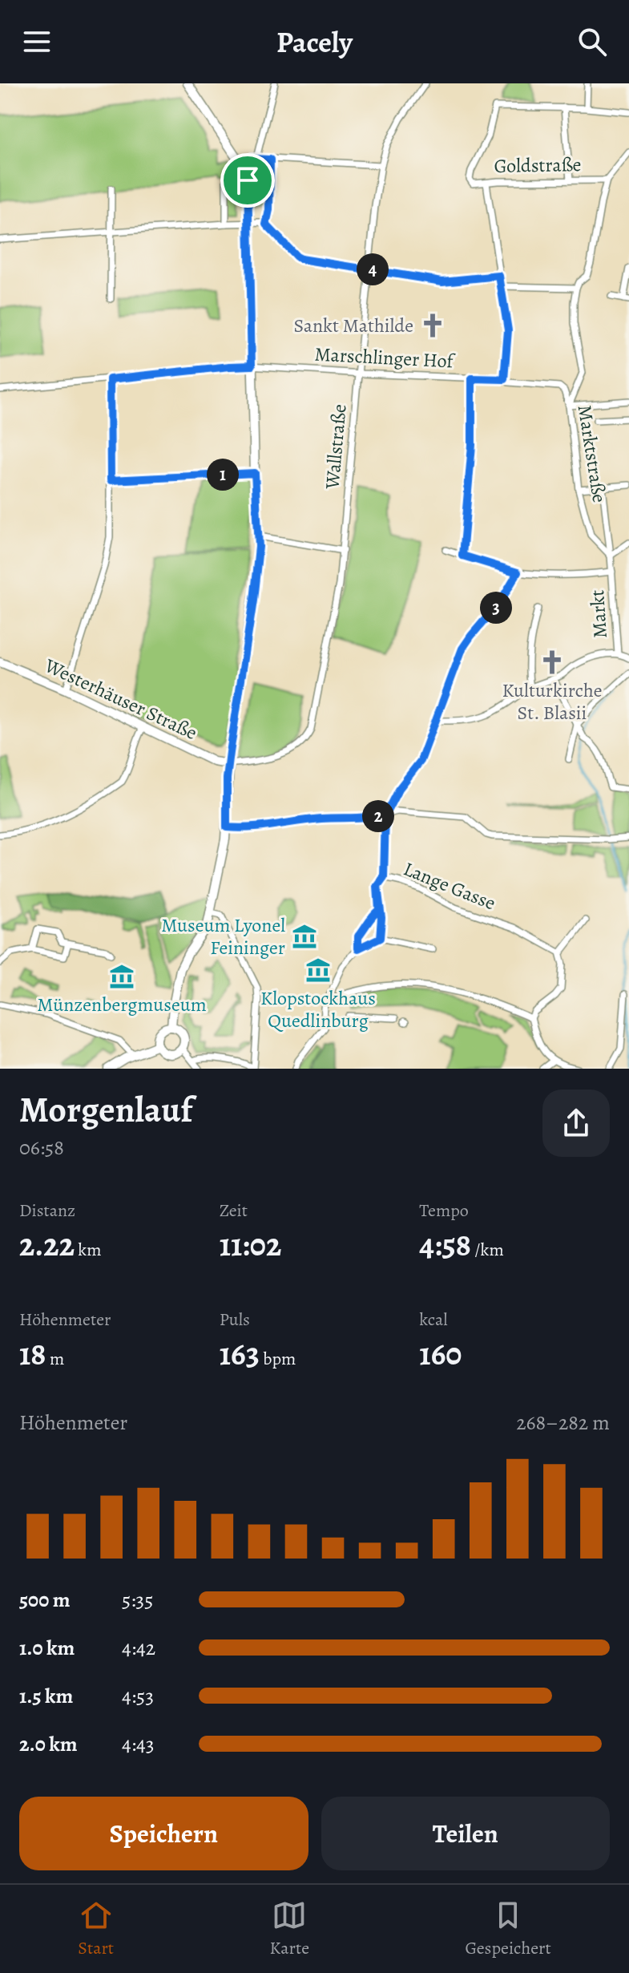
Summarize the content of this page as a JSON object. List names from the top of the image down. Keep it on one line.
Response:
{"streets":{"main road":["Westerhäuser Straße"],"street":["Goldstraße","Marschlinger Hof","Wallstraße","Marktstraße","Markt","Lange Gasse"]},"crossings":[["Marschlinger Hof","Wallstraße"],["Marschlinger Hof","Marktstraße"],["Wallstraße","Westerhäuser Straße"],["Marktstraße","Markt"]],"places":{"church":["Sankt Mathilde","Kulturkirche St. Blasii"],"museum":["Museum Lyonel Feininger","Klopstockhaus Quedlinburg","Münzenbergmuseum"]},"page":{"header":"Pacely","pins":["4","1","3","2"],"heading":["Morgenlauf","06:58"],"stats":[["Distanz","2.22 km"],["Zeit","11:02"],["Tempo","4:58 /km"],["Höhenmeter","18 m"],["Puls","163 bpm"],["kcal","160"]],"chart":["Höhenmeter","268–282 m"],"list":[{"name":"500 m","note":"5:35"},{"name":"1.0 km","note":"4:42"},{"name":"1.5 km","note":"4:53"},{"name":"2.0 km","note":"4:43"}],"buttons":["Speichern","Teilen"],"tabs":["Start","Karte","Gespeichert"]}}
